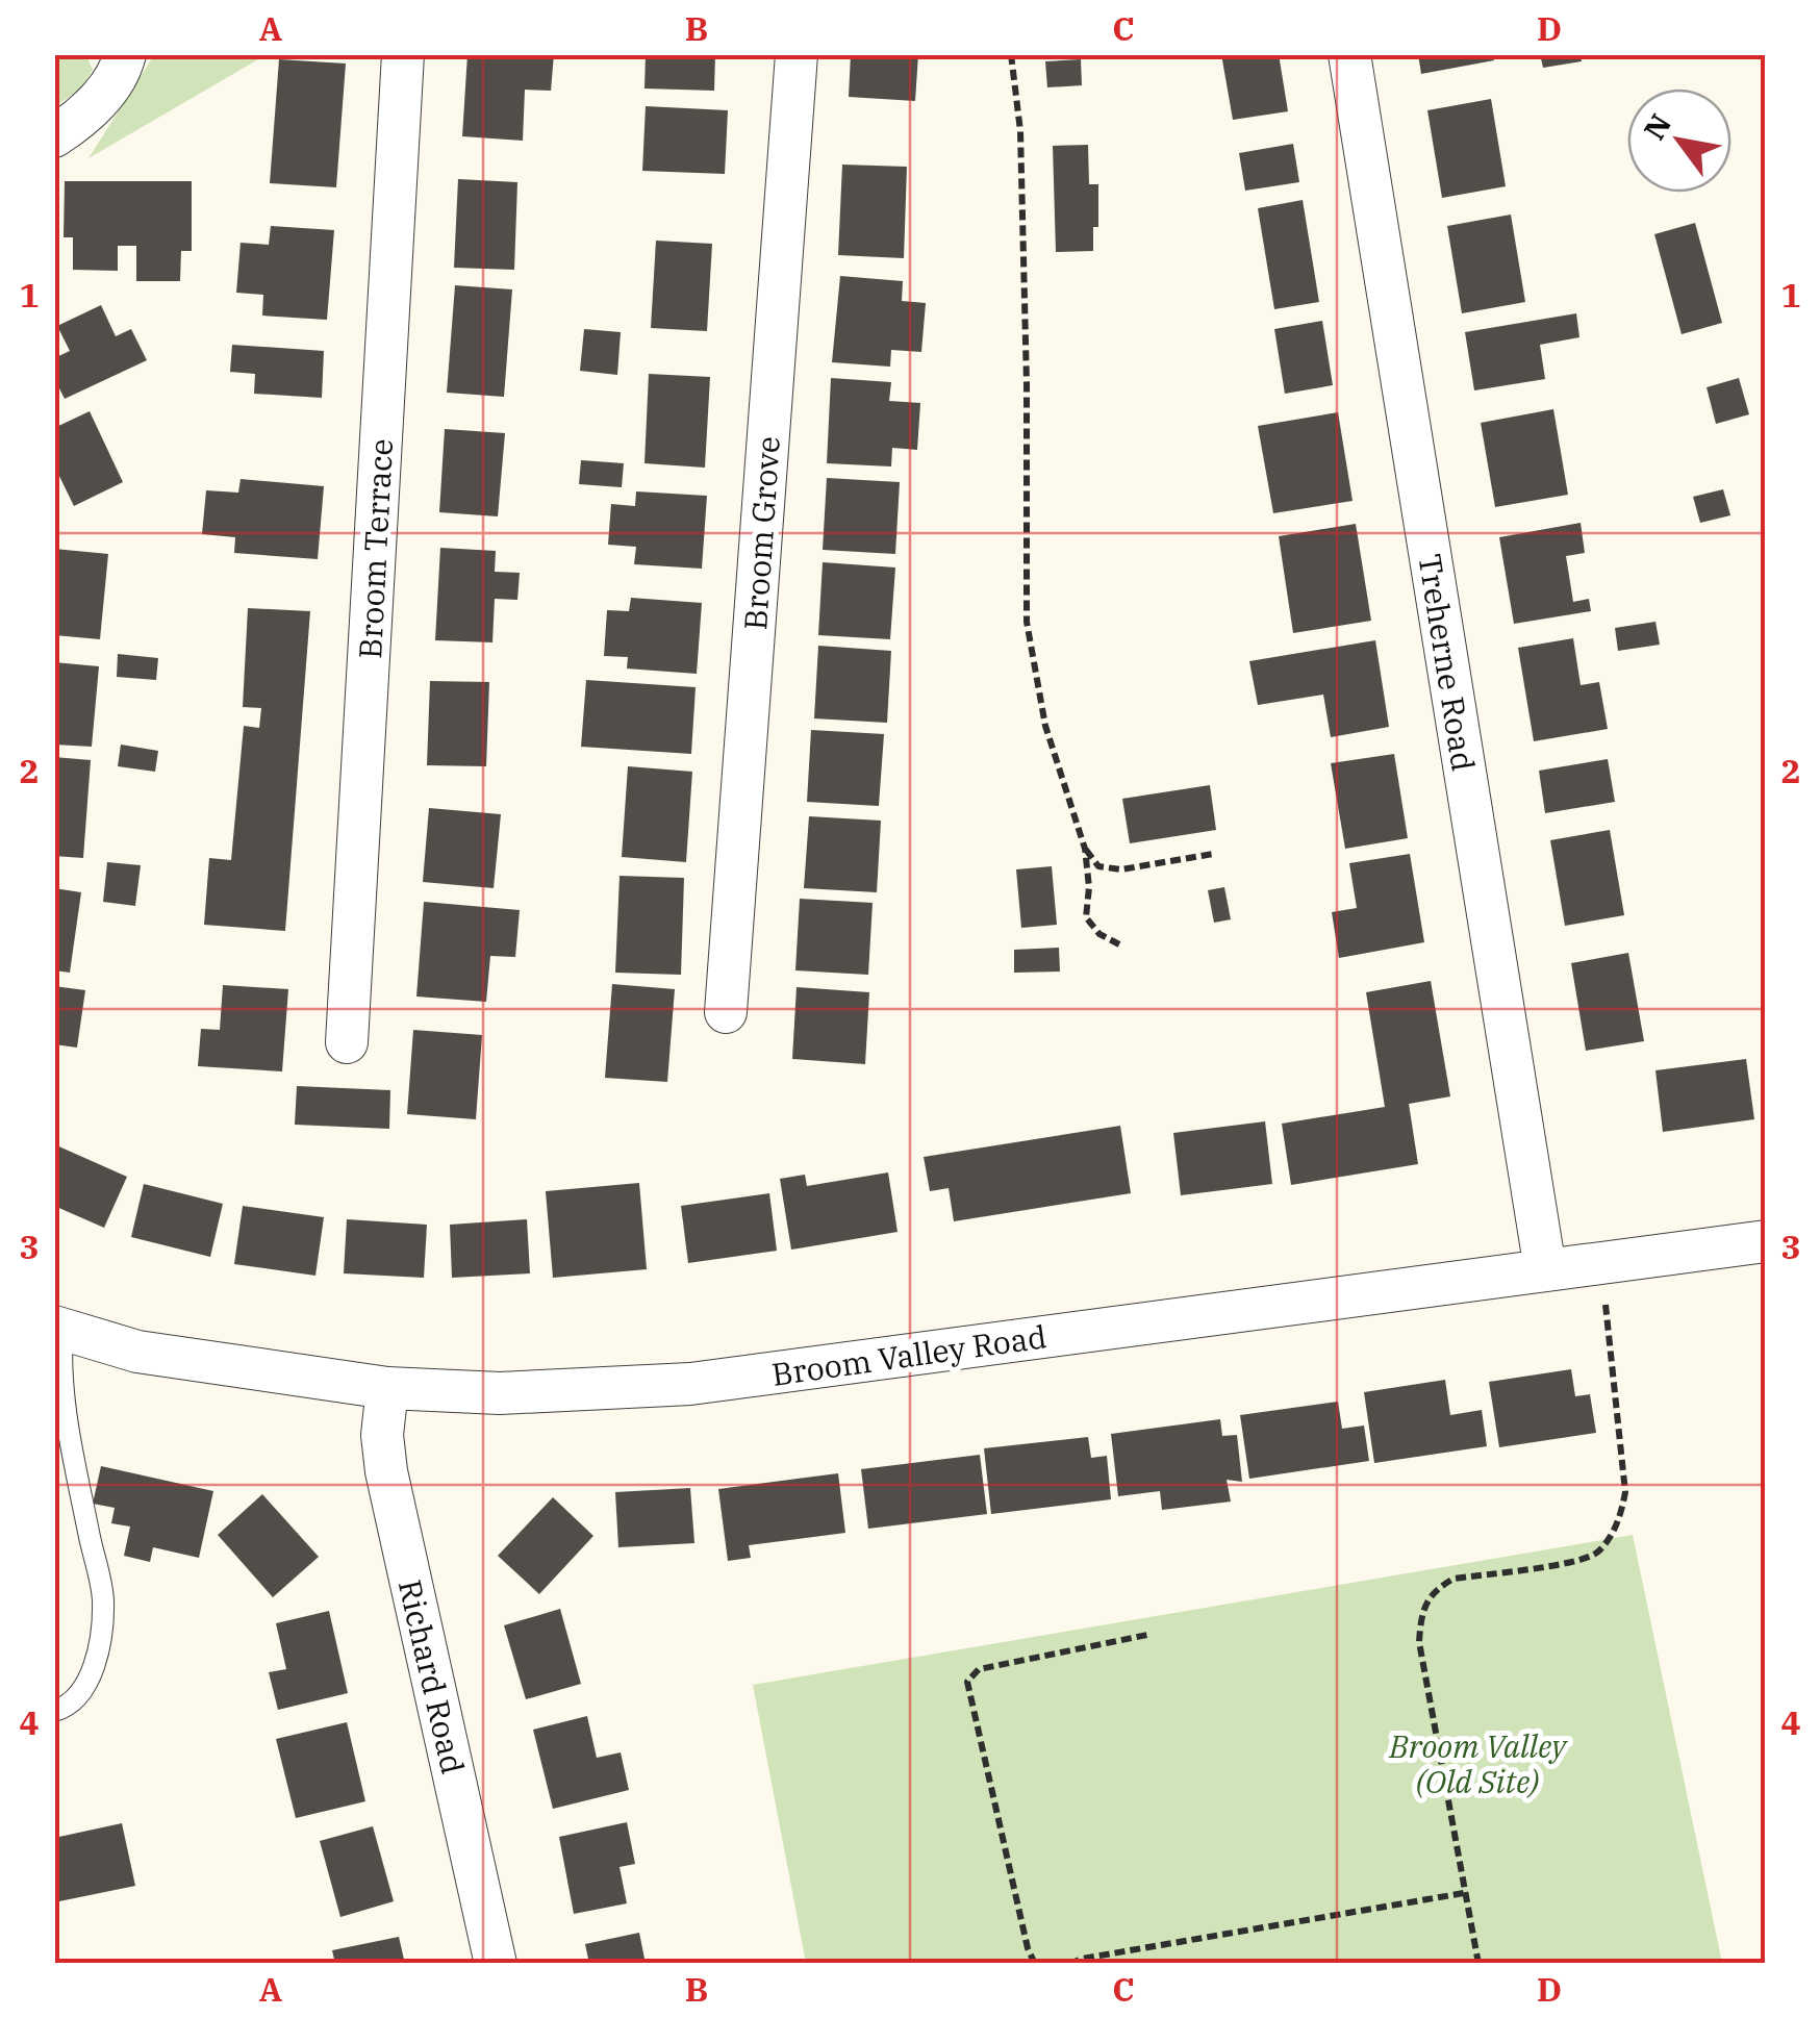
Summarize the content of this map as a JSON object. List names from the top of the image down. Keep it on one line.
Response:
{"streets":{"street":["Broom Grove","Broom Terrace","Treherne Road","Broom Valley Road","Richard Road"]},"crossings":[["Treherne Road","Broom Valley Road"],["Broom Valley Road","Richard Road"]],"parks":["Broom Valley (Old Site)"],"north":"top left","grid":{"columns":["A","B","C","D"],"rows":["1","2","3","4"]}}
